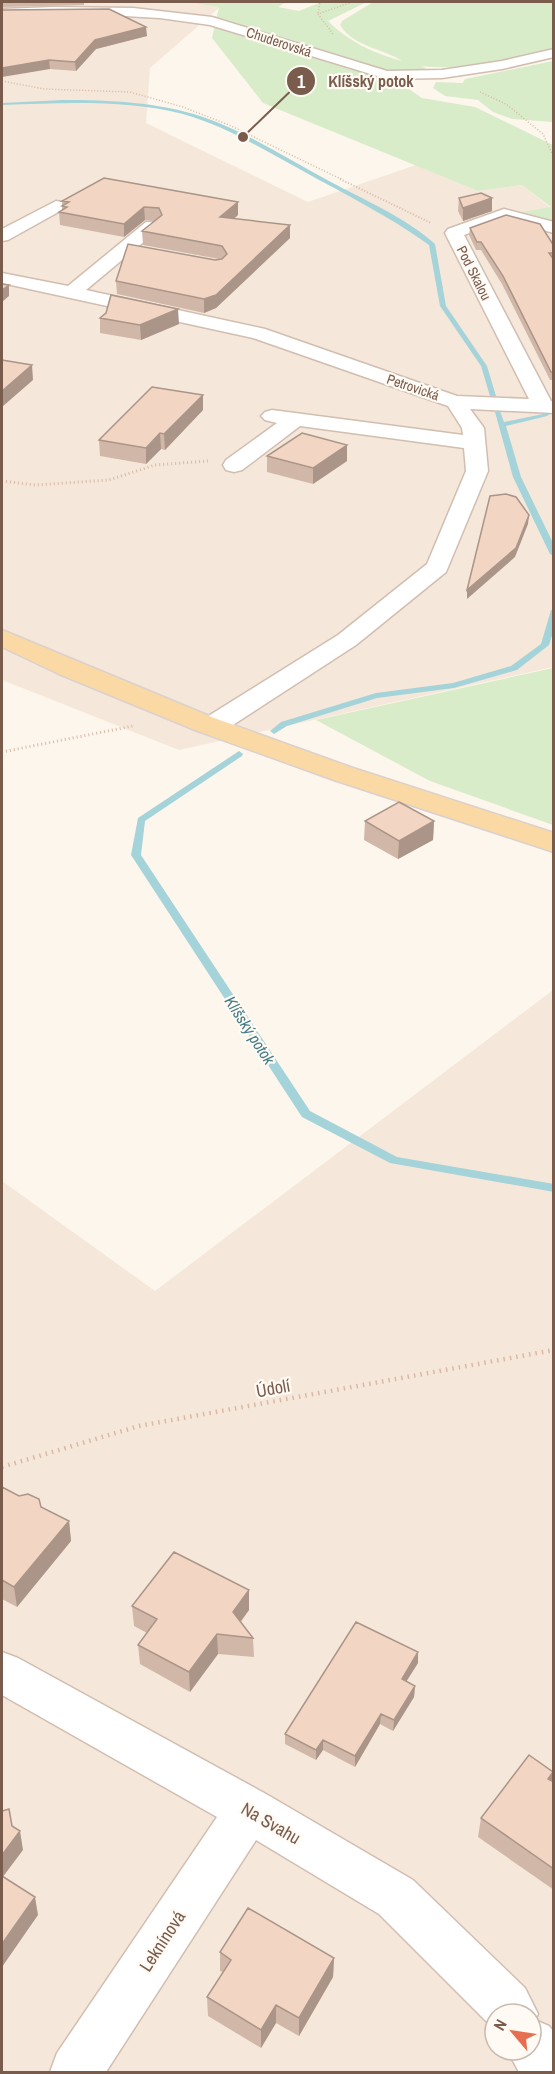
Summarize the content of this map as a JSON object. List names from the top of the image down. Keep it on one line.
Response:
{"streets":{"street":["Chuderovská","Pod Skalou","Petrovická","Na Svahu","Leknínová"],"path":["Údolí"]},"crossings":[["Pod Skalou","Petrovická"],["Na Svahu","Leknínová"]],"water":["Klíšský potok"],"places":["Klíšský potok"],"north":"top left"}
